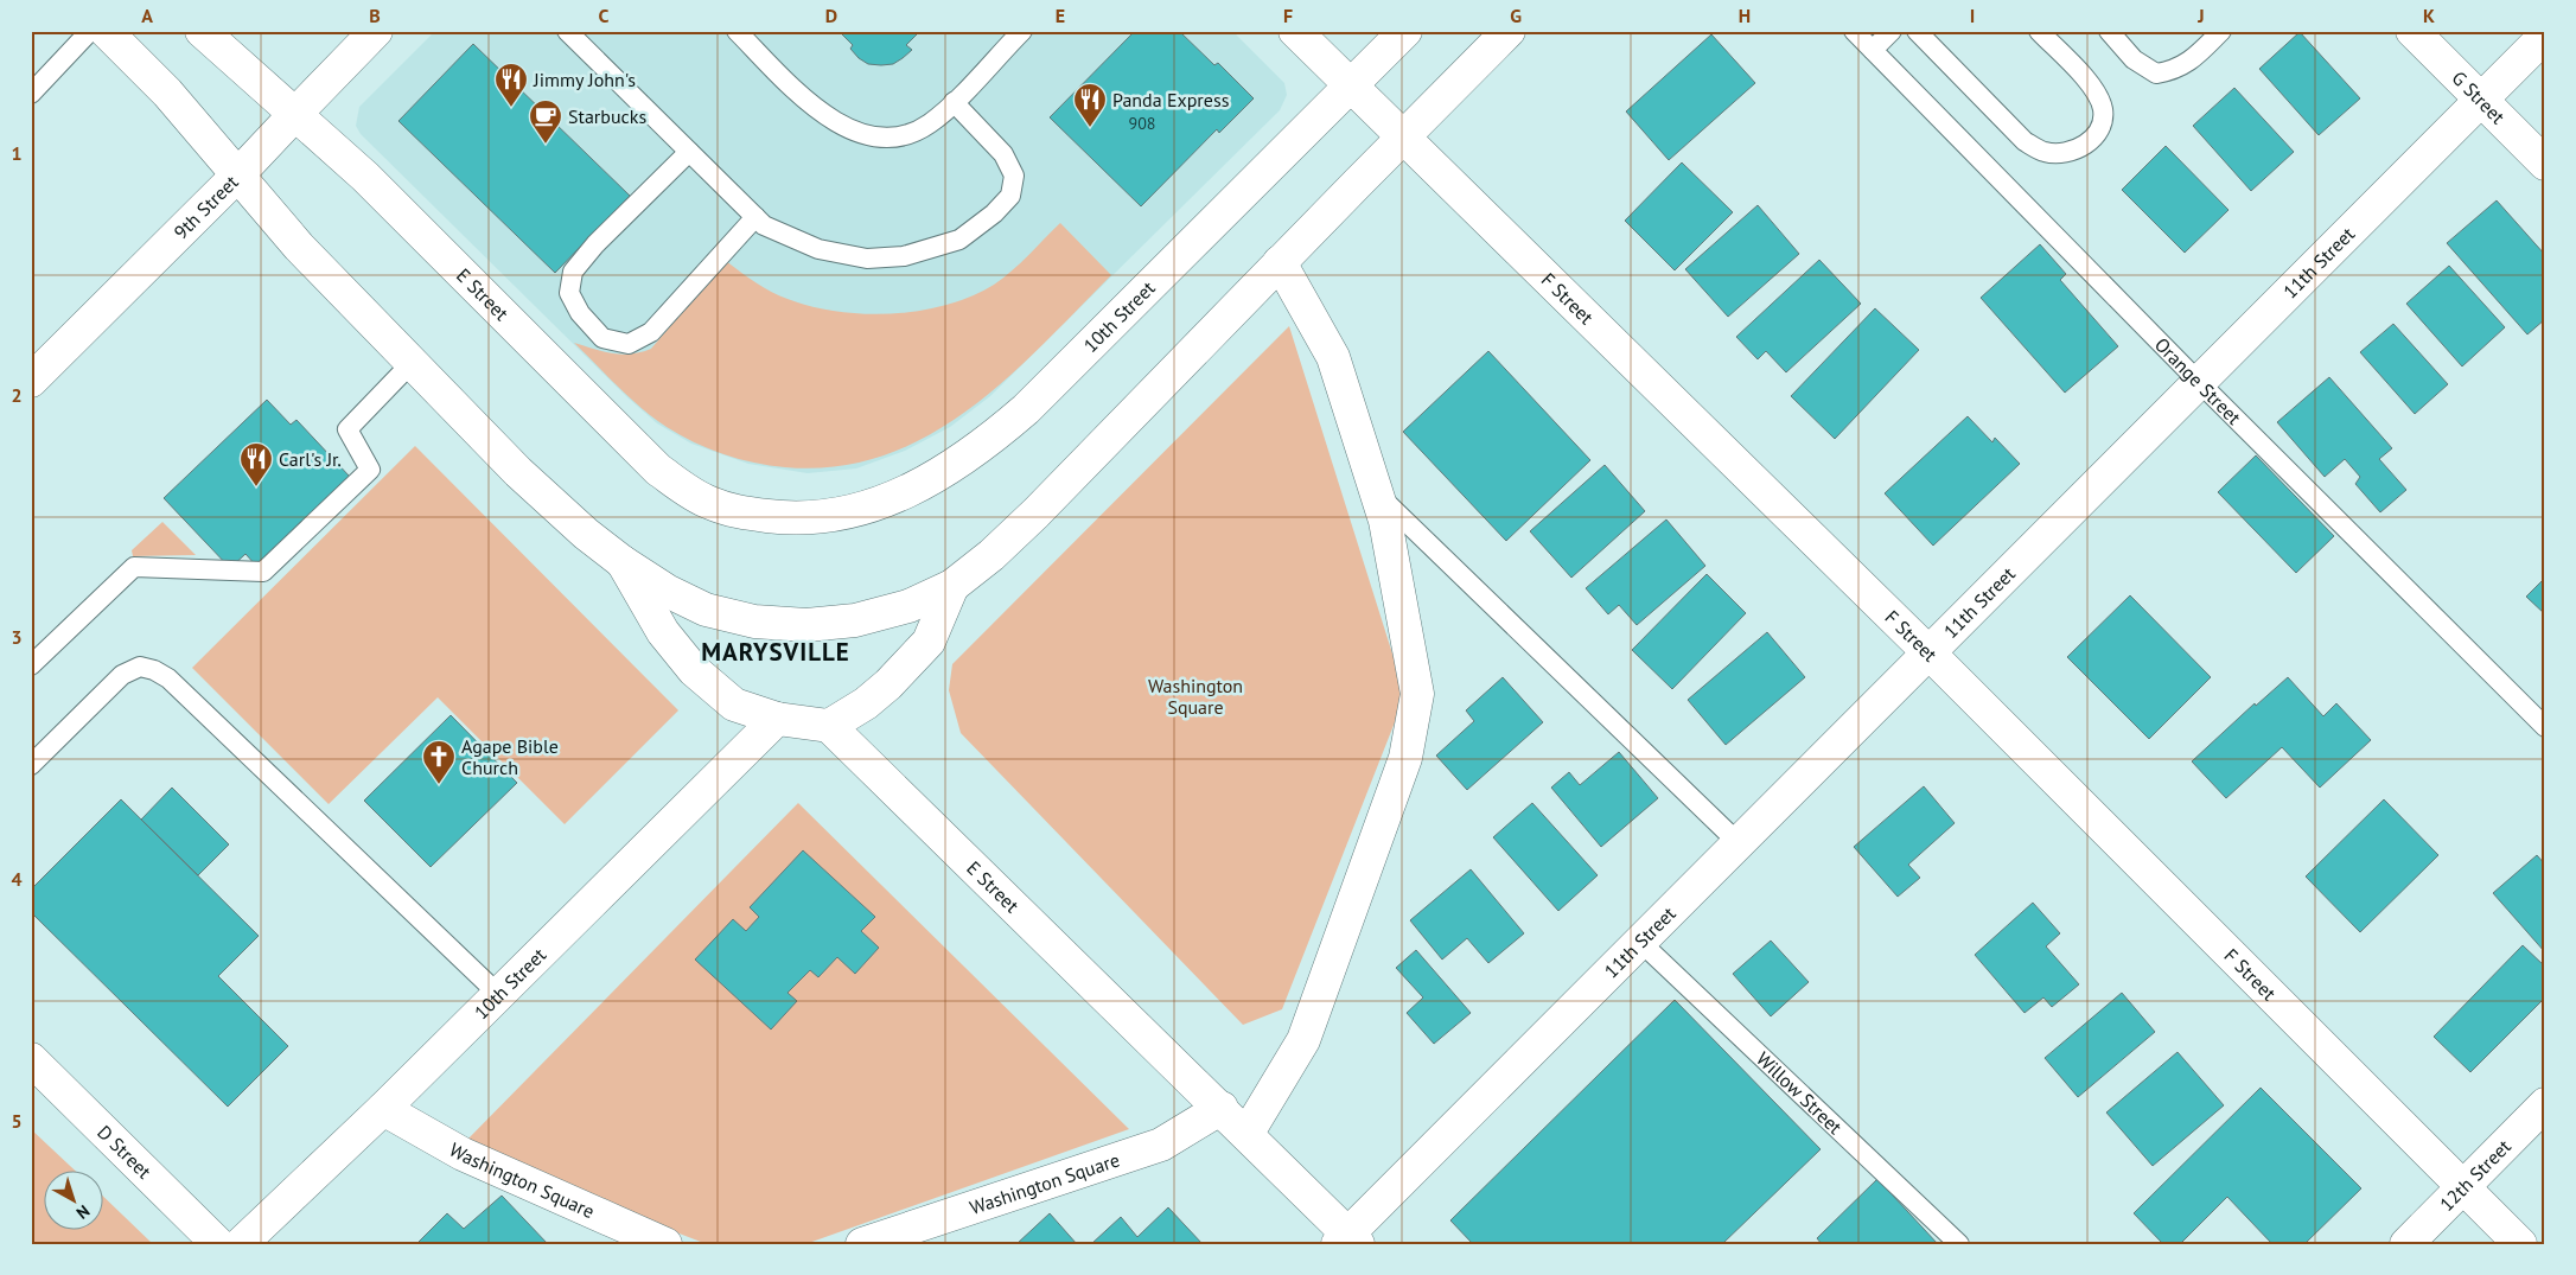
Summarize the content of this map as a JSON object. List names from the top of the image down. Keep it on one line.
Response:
{"streets":{"main road":["G Street","9th Street","11th Street","E Street","F Street","10th Street","D Street","12th Street","Washington Square"],"lane":["Orange Street","Willow Street"]},"crossings":[["G Street","11th Street"],["9th Street","E Street"],["11th Street","E Street"],["11th Street","F Street"],["11th Street","Orange Street"],["11th Street","Willow Street"],["E Street","10th Street"],["E Street","Washington Square"],["F Street","10th Street"],["F Street","12th Street"],["10th Street","Washington Square"]],"districts":["MARYSVILLE"],"parks":["Washington Square"],"places":{"restaurant":["Jimmy John's","Panda Express","Carl's Jr."],"cafe":["Starbucks"],"church":["Agape Bible Church"]},"house_numbers":["908"],"north":"bottom right","grid":{"columns":["A","B","C","D","E","F","G","H","I","J","K"],"rows":["1","2","3","4","5"]}}
